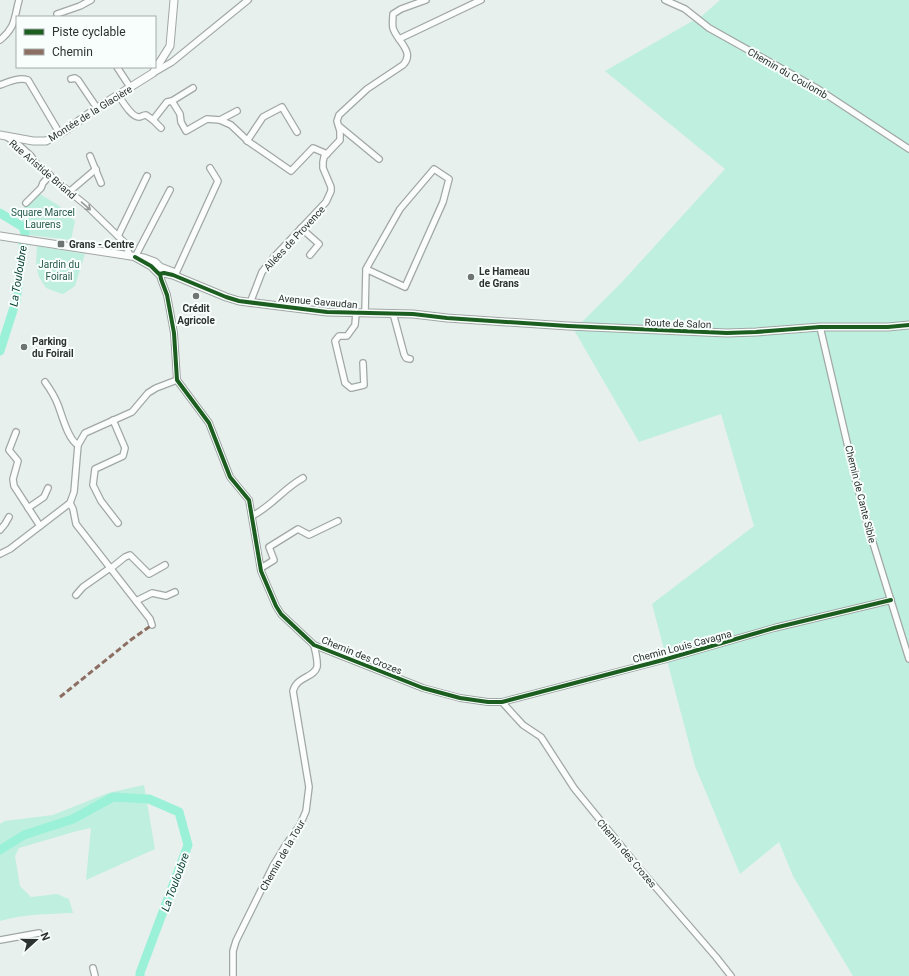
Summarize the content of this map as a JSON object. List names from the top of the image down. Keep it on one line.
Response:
{"streets":{"street":["Chemin du Coulomb","Montée de la Glacière","Rue Aristide Briand","Allées de Provence","Avenue Gavaudan","Route de Salon","Chemin de Cante Sible","Chemin Louis Cavagna","Chemin des Crozes","Chemin de la Tour"]},"crossings":[["Montée de la Glacière","Rue Aristide Briand"],["Allées de Provence","Avenue Gavaudan"],["Avenue Gavaudan","Route de Salon"],["Route de Salon","Chemin de Cante Sible"],["Chemin de Cante Sible","Chemin Louis Cavagna"],["Chemin Louis Cavagna","Chemin des Crozes"],["Chemin des Crozes","Chemin de la Tour"]],"one_way":["Rue Aristide Briand"],"water":["La Touloubre"],"parks":["Square Marcel Laurens","Jardin du Foirail"],"places":{"transit":["Grans - Centre"],"other":["Le Hameau de Grans","Crédit Agricole","Parking du Foirail"]},"legend":["Piste cyclable","Chemin"],"north":"right"}
